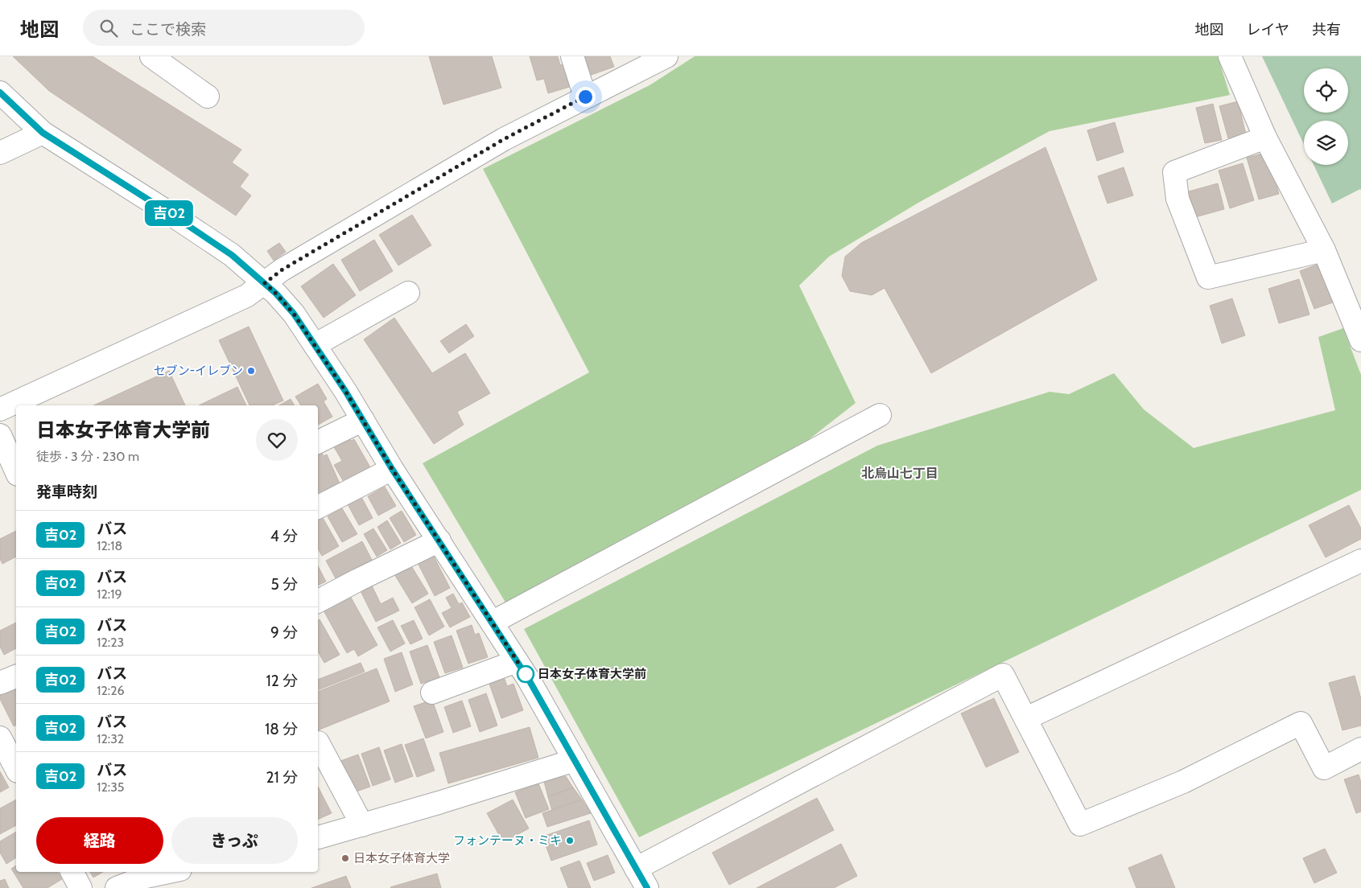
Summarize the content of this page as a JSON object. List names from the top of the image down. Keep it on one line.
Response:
{"districts":["北烏山七丁目"],"places":["セブン-イレブン","日本女子体育大学前","フォンテーヌ・ミキ","日本女子体育大学"],"lines":["bus line 吉02"],"page":{"header":"地図","search":"ここで検索","nav":["地図","レイヤ","共有"],"on_map":"吉02","heading":[["日本女子体育大学前","徒歩 · 3 分 · 230 m"],"発車時刻"],"list":[{"mark":"吉02","name":"バス","note":"12:18","value":"4 分"},{"mark":"吉02","name":"バス","note":"12:19","value":"5 分"},{"mark":"吉02","name":"バス","note":"12:23","value":"9 分"},{"mark":"吉02","name":"バス","note":"12:26","value":"12 分"},{"mark":"吉02","name":"バス","note":"12:32","value":"18 分"},{"mark":"吉02","name":"バス","note":"12:35","value":"21 分"}],"buttons":["経路","きっぷ"]}}
